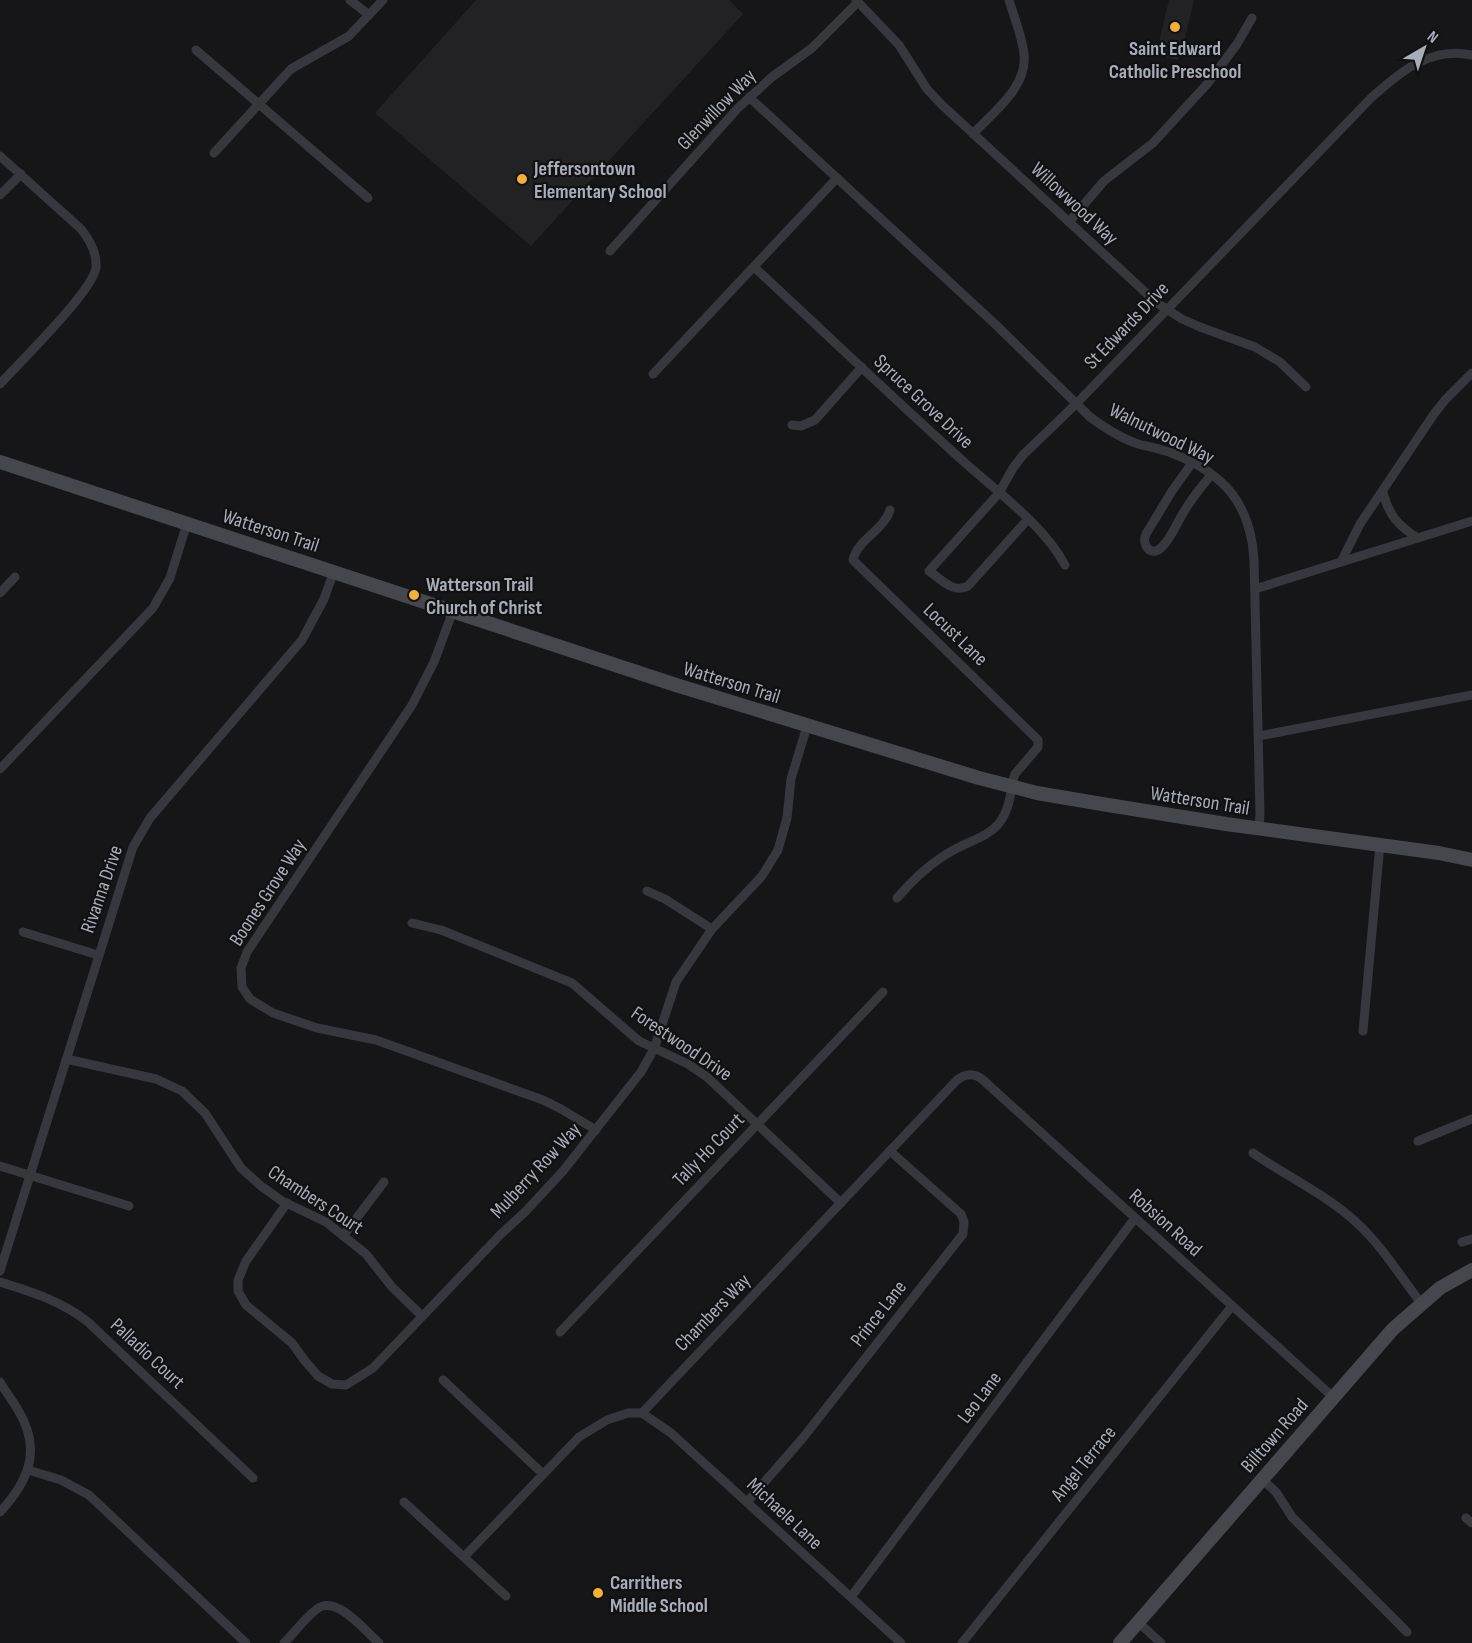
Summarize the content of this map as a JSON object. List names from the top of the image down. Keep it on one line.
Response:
{"streets":{"main road":["Watterson Trail","Billtown Road"],"street":["Glenwillow Way","Willowwood Way","St Edwards Drive","Spruce Grove Drive","Walnutwood Way","Locust Lane","Rivanna Drive","Boones Grove Way","Forestwood Drive","Tally Ho Court","Mulberry Row Way","Chambers Court","Robsion Road","Chambers Way","Prince Lane","Palladio Court","Leo Lane","Angel Terrace","Michaele Lane"]},"crossings":[["Glenwillow Way","Willowwood Way"],["Glenwillow Way","Walnutwood Way"],["Willowwood Way","St Edwards Drive"],["St Edwards Drive","Spruce Grove Drive"],["St Edwards Drive","Walnutwood Way"],["Walnutwood Way","Watterson Trail"],["Watterson Trail","Locust Lane"],["Watterson Trail","Rivanna Drive"],["Watterson Trail","Boones Grove Way"],["Watterson Trail","Mulberry Row Way"],["Rivanna Drive","Chambers Court"],["Boones Grove Way","Mulberry Row Way"],["Forestwood Drive","Tally Ho Court"],["Forestwood Drive","Mulberry Row Way"],["Forestwood Drive","Chambers Way"],["Mulberry Row Way","Chambers Court"],["Robsion Road","Chambers Way"],["Robsion Road","Leo Lane"],["Robsion Road","Billtown Road"],["Robsion Road","Angel Terrace"],["Chambers Way","Prince Lane"],["Chambers Way","Michaele Lane"],["Prince Lane","Michaele Lane"],["Leo Lane","Michaele Lane"]],"places":["Saint Edward Catholic Preschool","Jeffersontown Elementary School","Watterson Trail Church of Christ","Carrithers Middle School"],"north":"top right"}
